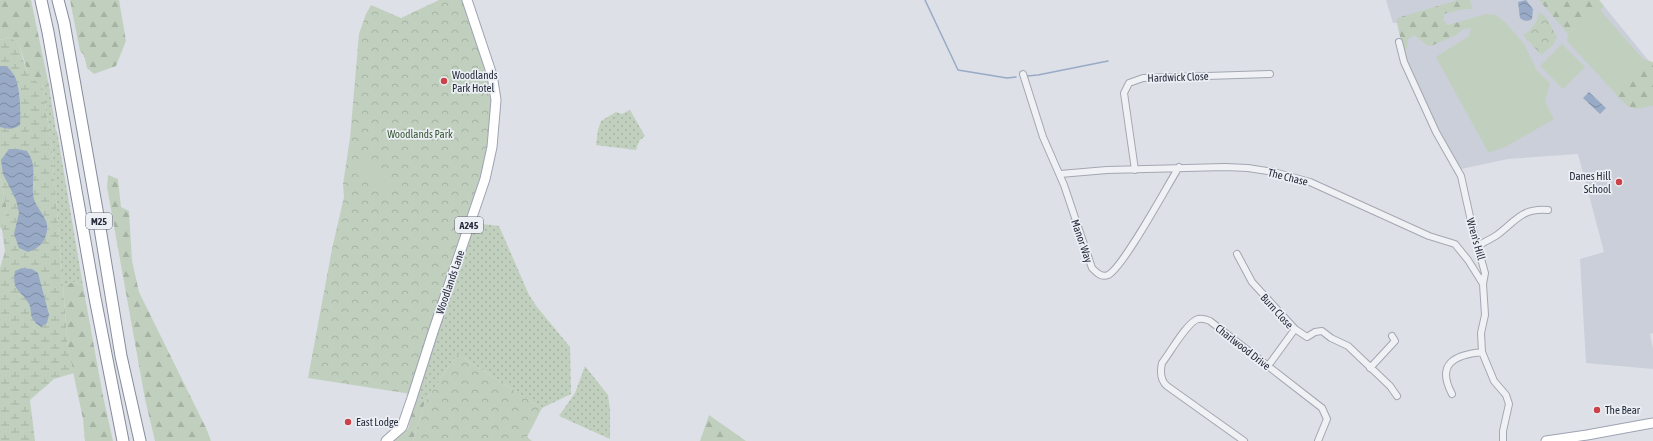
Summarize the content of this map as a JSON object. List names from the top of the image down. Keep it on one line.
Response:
{"streets":{"highway":["M25"],"main road":["A245","Woodlands Lane"],"street":["Hardwick Close","The Chase","Wren's Hill","Manor Way","Burn Close","Charlwood Drive"]},"crossings":[["Hardwick Close","The Chase"],["The Chase","Wren's Hill"],["The Chase","Manor Way"],["Burn Close","Charlwood Drive"]],"parks":["Woodlands Park"],"places":["Woodlands Park Hotel","Danes Hill School","The Bear","East Lodge"]}
